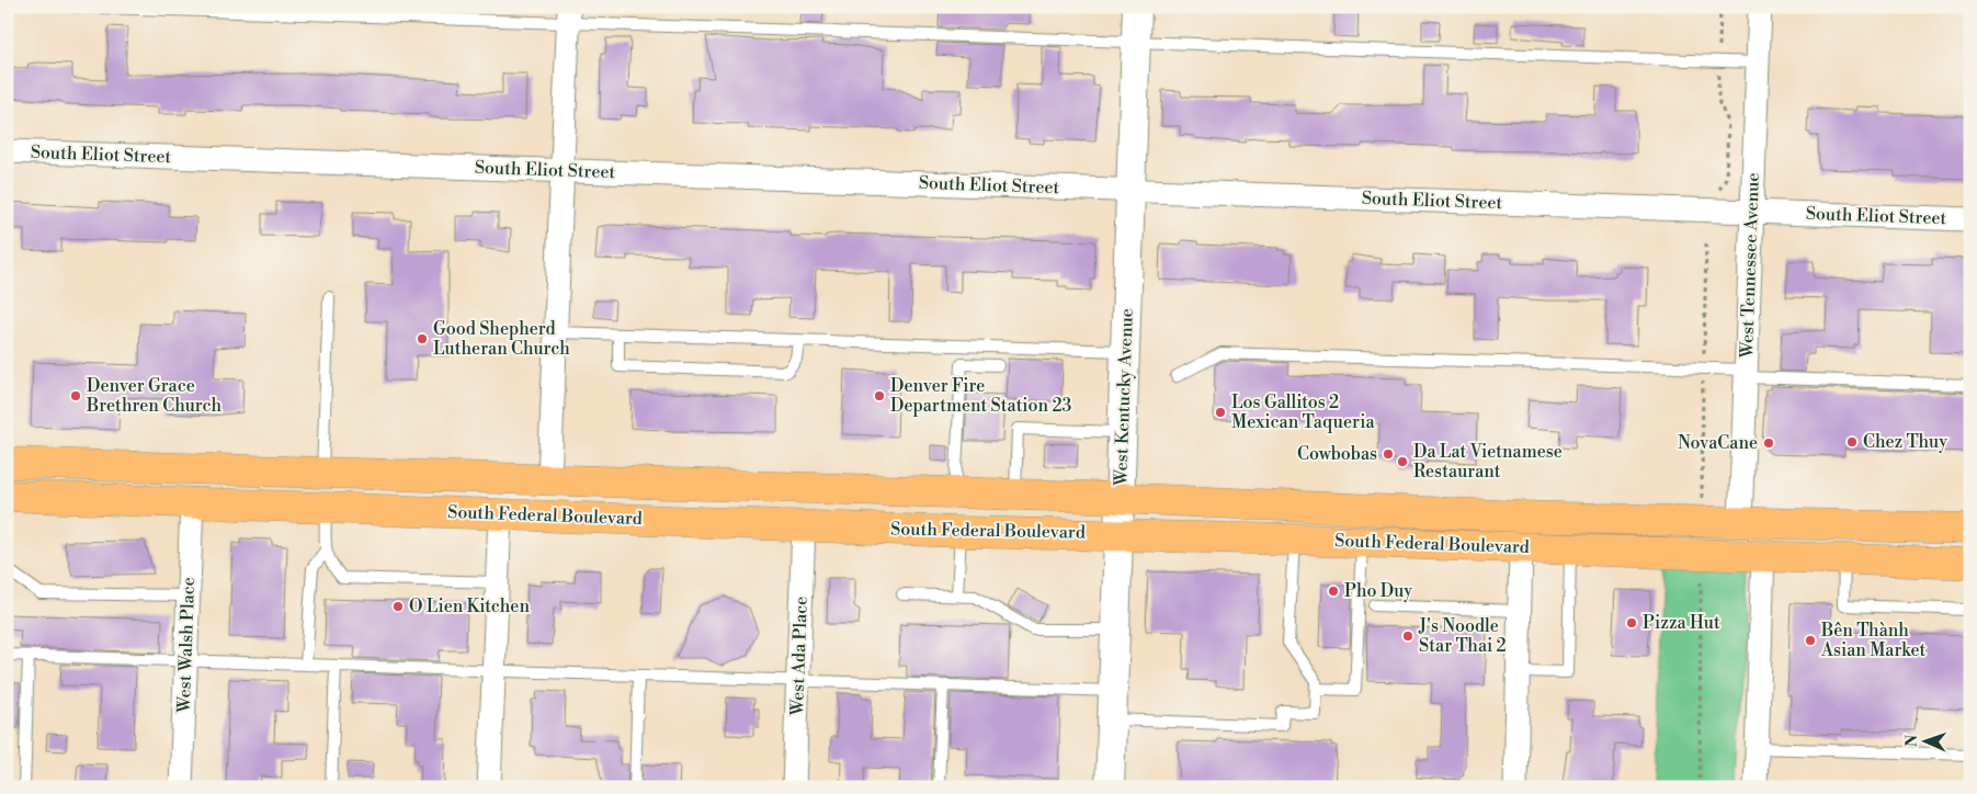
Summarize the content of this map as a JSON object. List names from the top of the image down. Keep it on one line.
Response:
{"streets":{"main road":["South Federal Boulevard"],"street":["South Eliot Street","West Tennessee Avenue","West Kentucky Avenue","West Walsh Place","West Ada Place"]},"crossings":[["South Eliot Street","West Tennessee Avenue"],["South Eliot Street","West Kentucky Avenue"],["West Tennessee Avenue","South Federal Boulevard"],["West Kentucky Avenue","South Federal Boulevard"],["South Federal Boulevard","West Walsh Place"],["South Federal Boulevard","West Ada Place"]],"places":["Good Shepherd Lutheran Church","Denver Grace Brethren Church","Denver Fire Department Station 23","Los Gallitos 2 Mexican Taqueria","Chez Thuy","NovaCane","Cowbobas","Da Lat Vietnamese Restaurant","Pho Duy","O Lien Kitchen","Pizza Hut","J's Noodle Star Thai 2","Bên Thành Asian Market"],"north":"left"}
